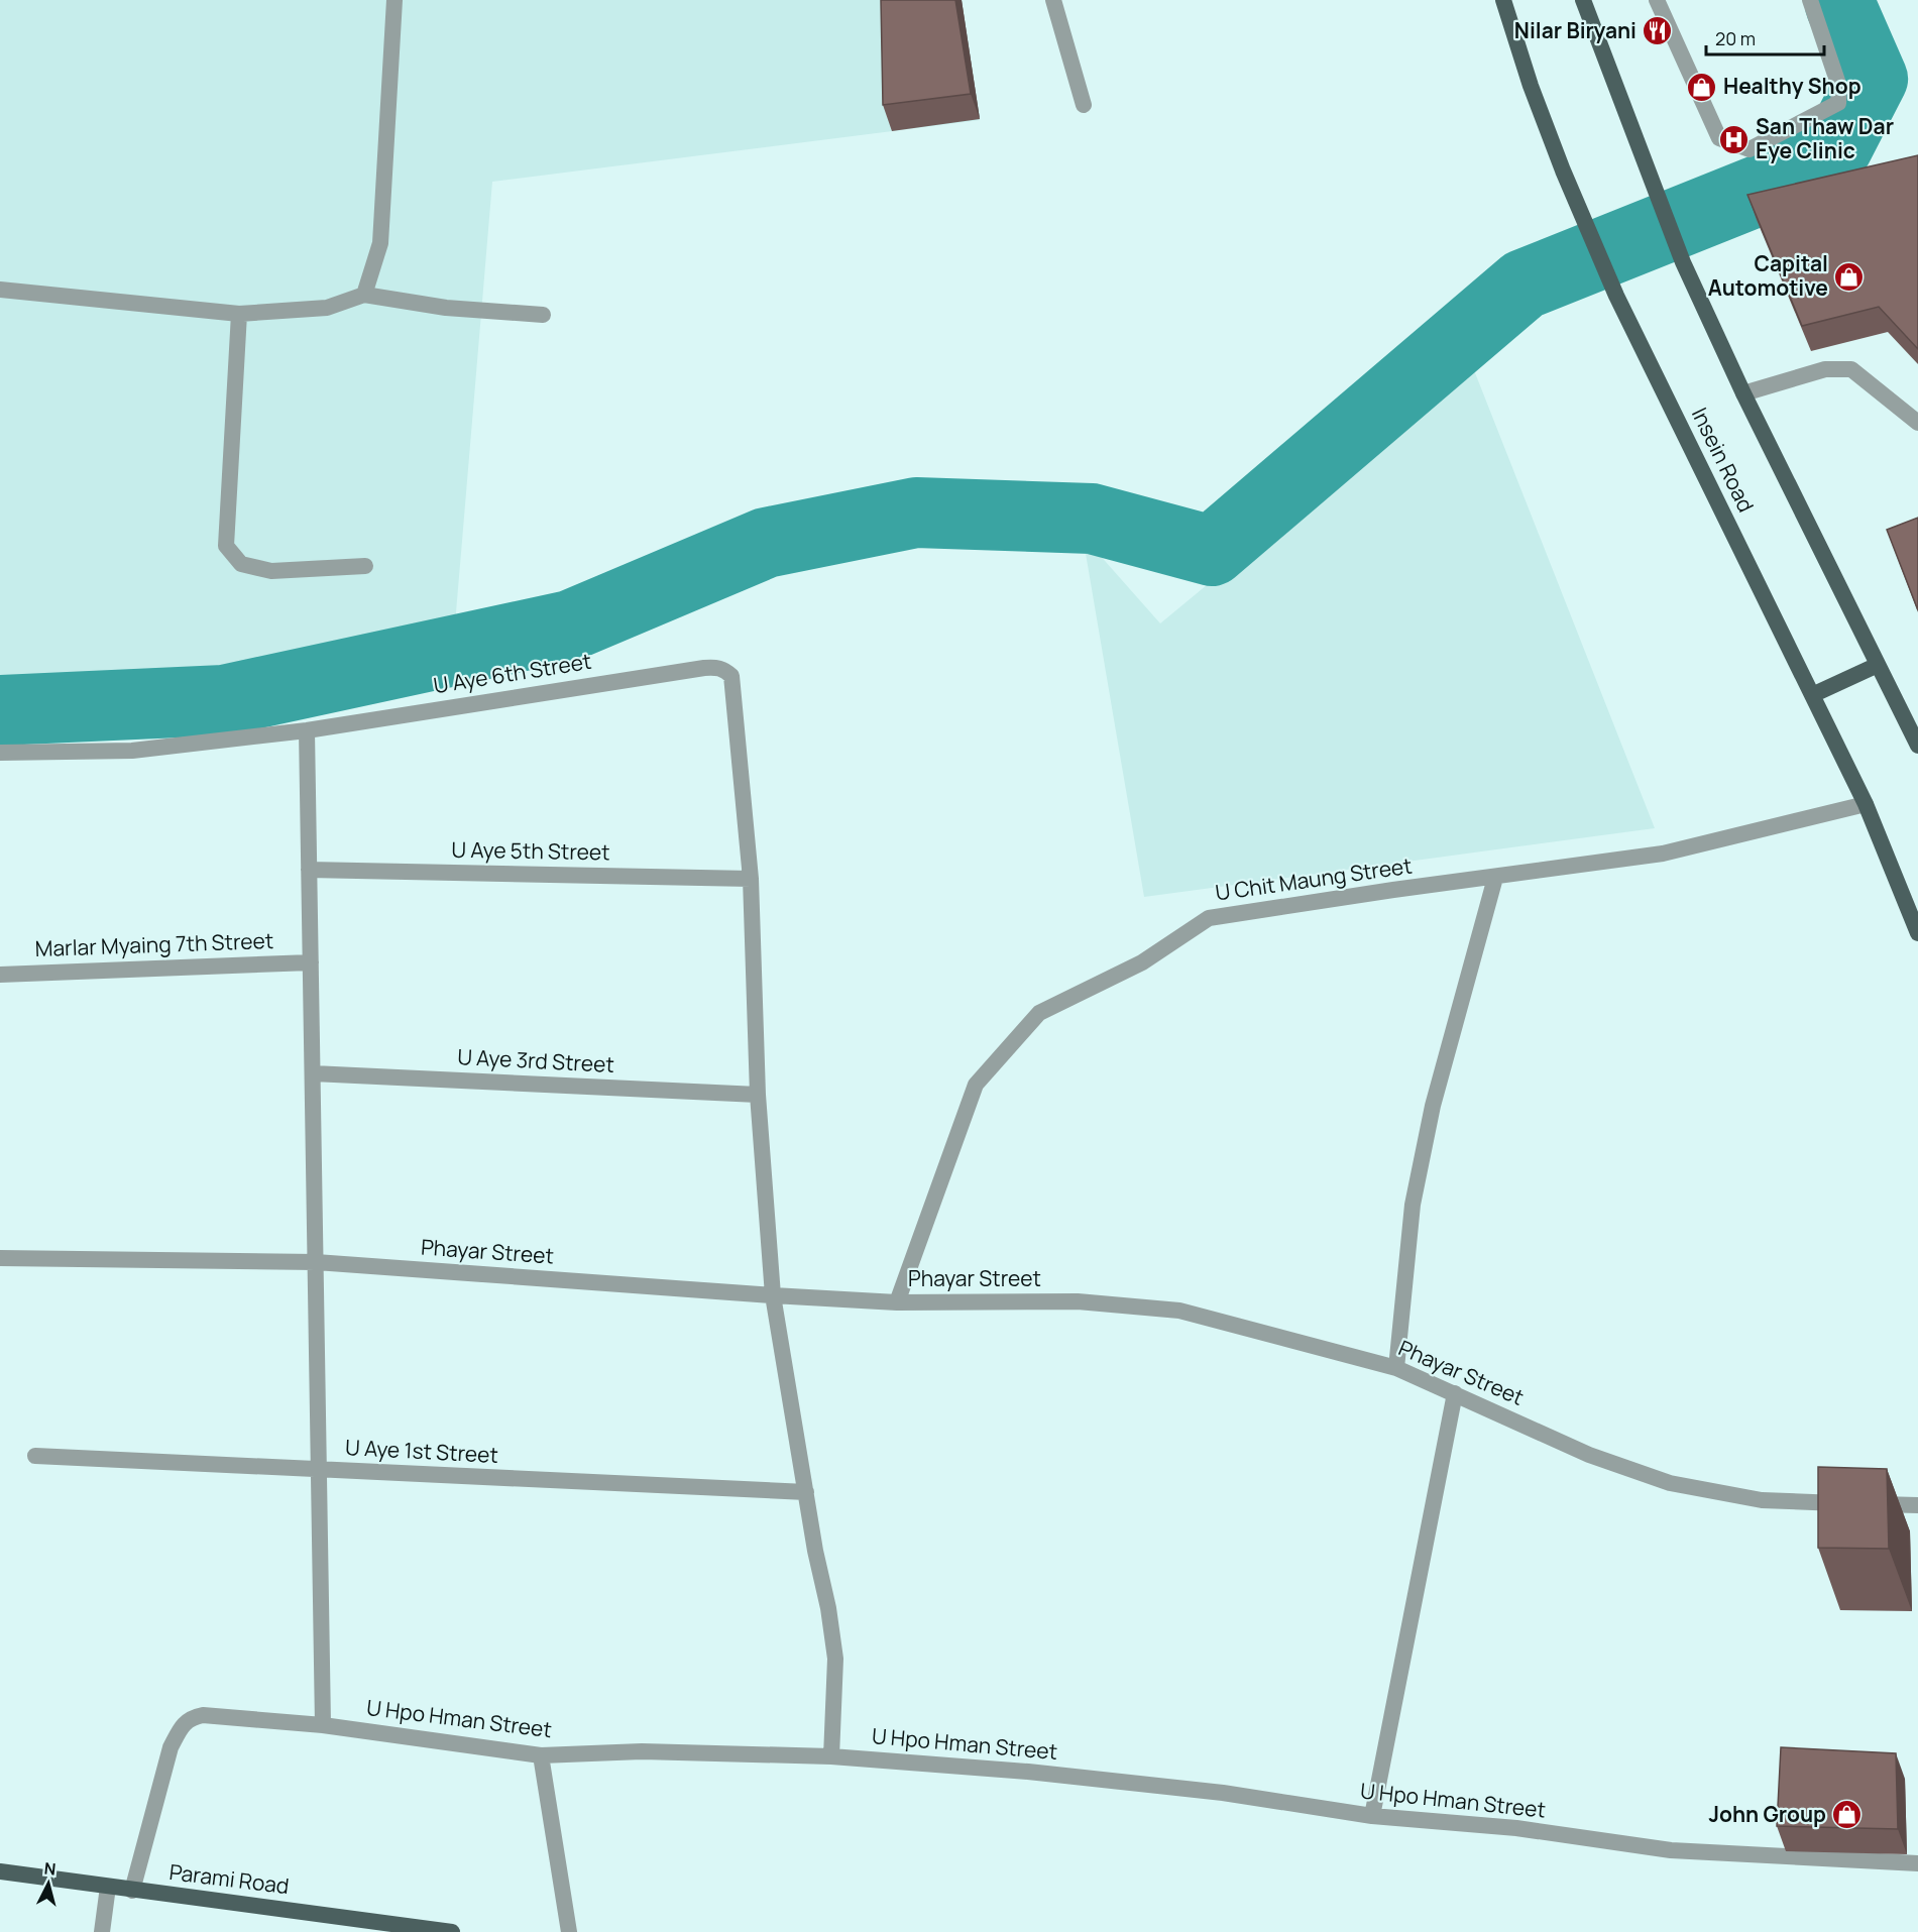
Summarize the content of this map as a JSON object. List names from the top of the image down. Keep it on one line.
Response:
{"streets":{"main road":["Insein Road","Parami Road"],"street":["U Aye 6th Street","U Aye 5th Street","U Chit Maung Street","Marlar Myaing 7th Street","U Aye 3rd Street","Phayar Street","U Aye 1st Street","U Hpo Hman Street"]},"crossings":[["Insein Road","U Chit Maung Street"],["U Aye 6th Street","U Aye 5th Street"],["U Chit Maung Street","Phayar Street"],["U Hpo Hman Street","Parami Road"]],"places":{"restaurant":["Nilar Biryani"],"shop":["Healthy Shop","Capital Automotive","John Group"],"hospital":["San Thaw Dar Eye Clinic"]},"scale_bar":"20 m","north":"top"}
